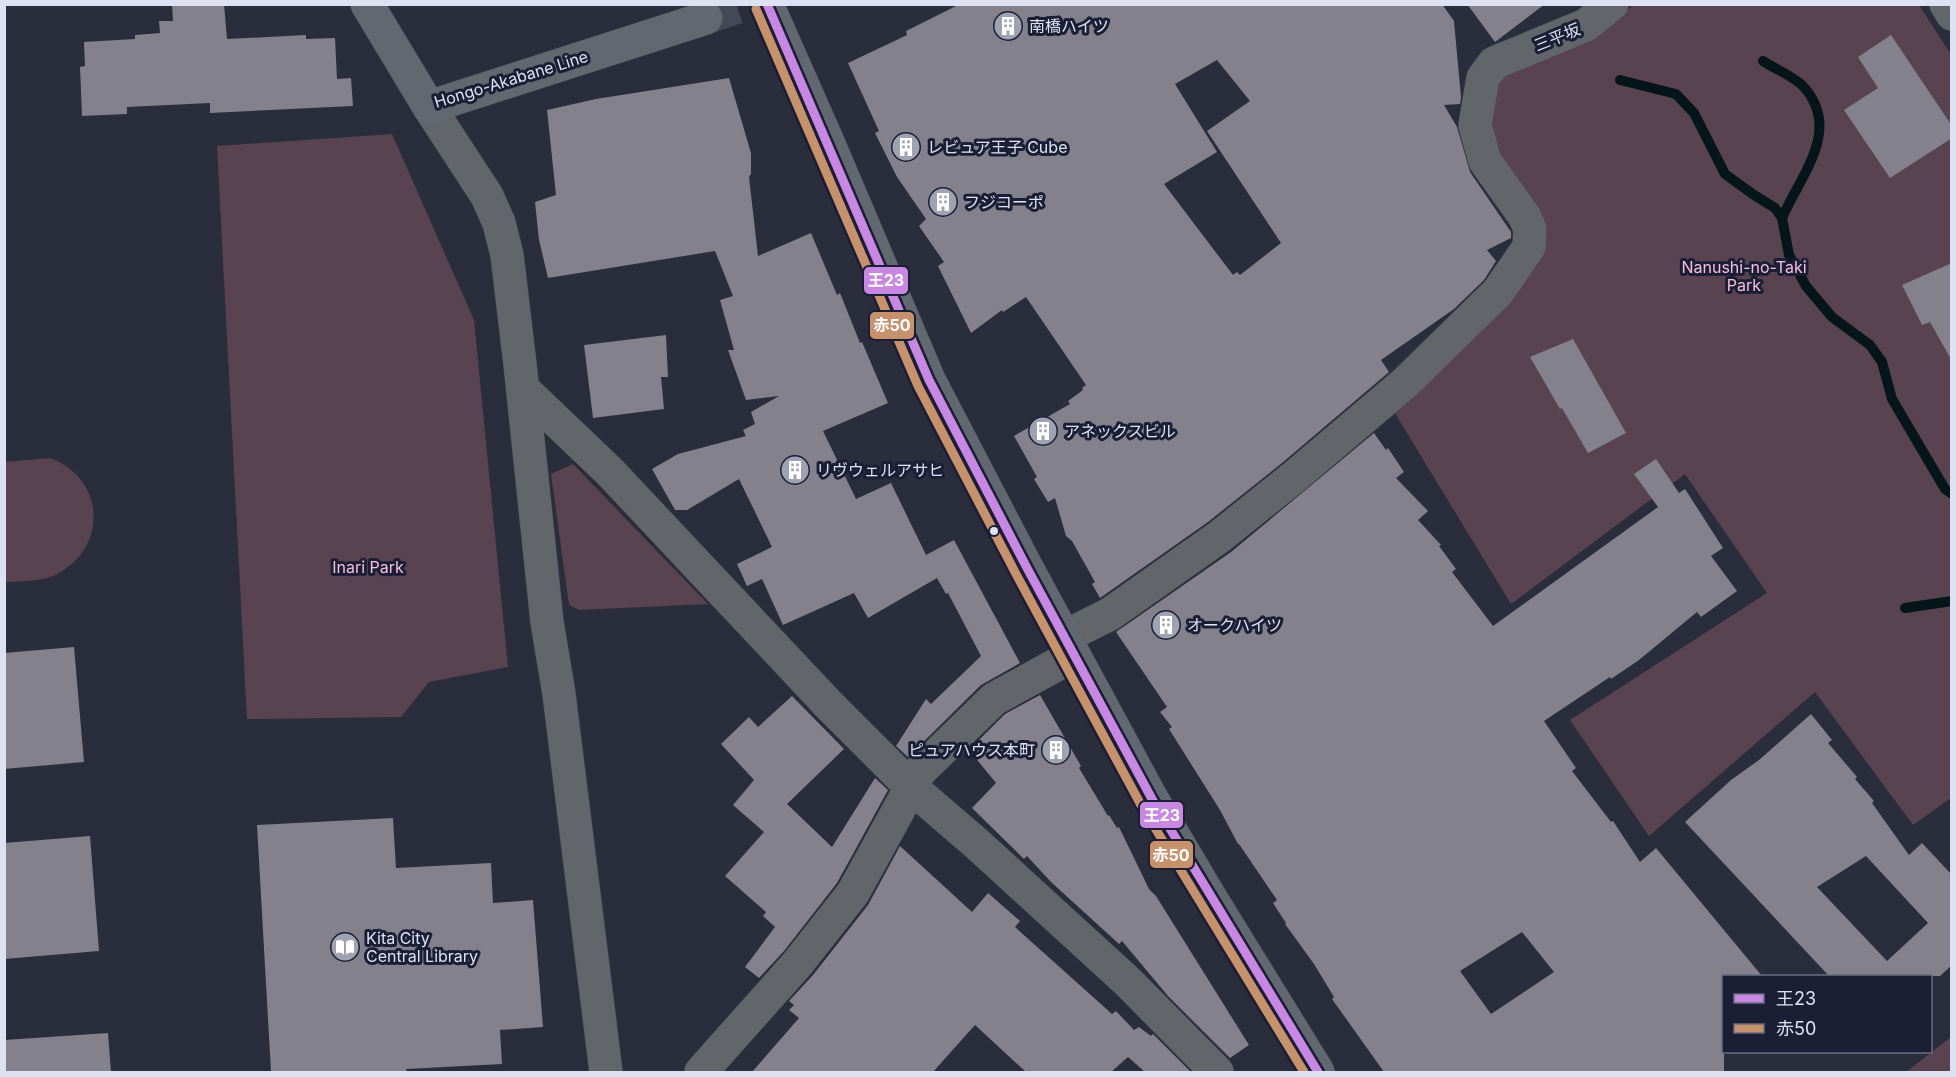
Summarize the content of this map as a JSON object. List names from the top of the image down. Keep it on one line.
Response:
{"streets":{"main road":["Hongo-Akabane Line"],"street":["三平坂"]},"parks":["Nanushi-no-Taki Park","Inari Park"],"places":{"building":["南橋ハイツ","レビュア王子 Cube","フジコーポ","アネックスビル","リヴウェルアサヒ","オークハイツ","ピュアハウス本町"],"library":["Kita City Central Library"]},"lines":["transit line 王23","transit line 赤50"],"legend":["王23","赤50"]}
